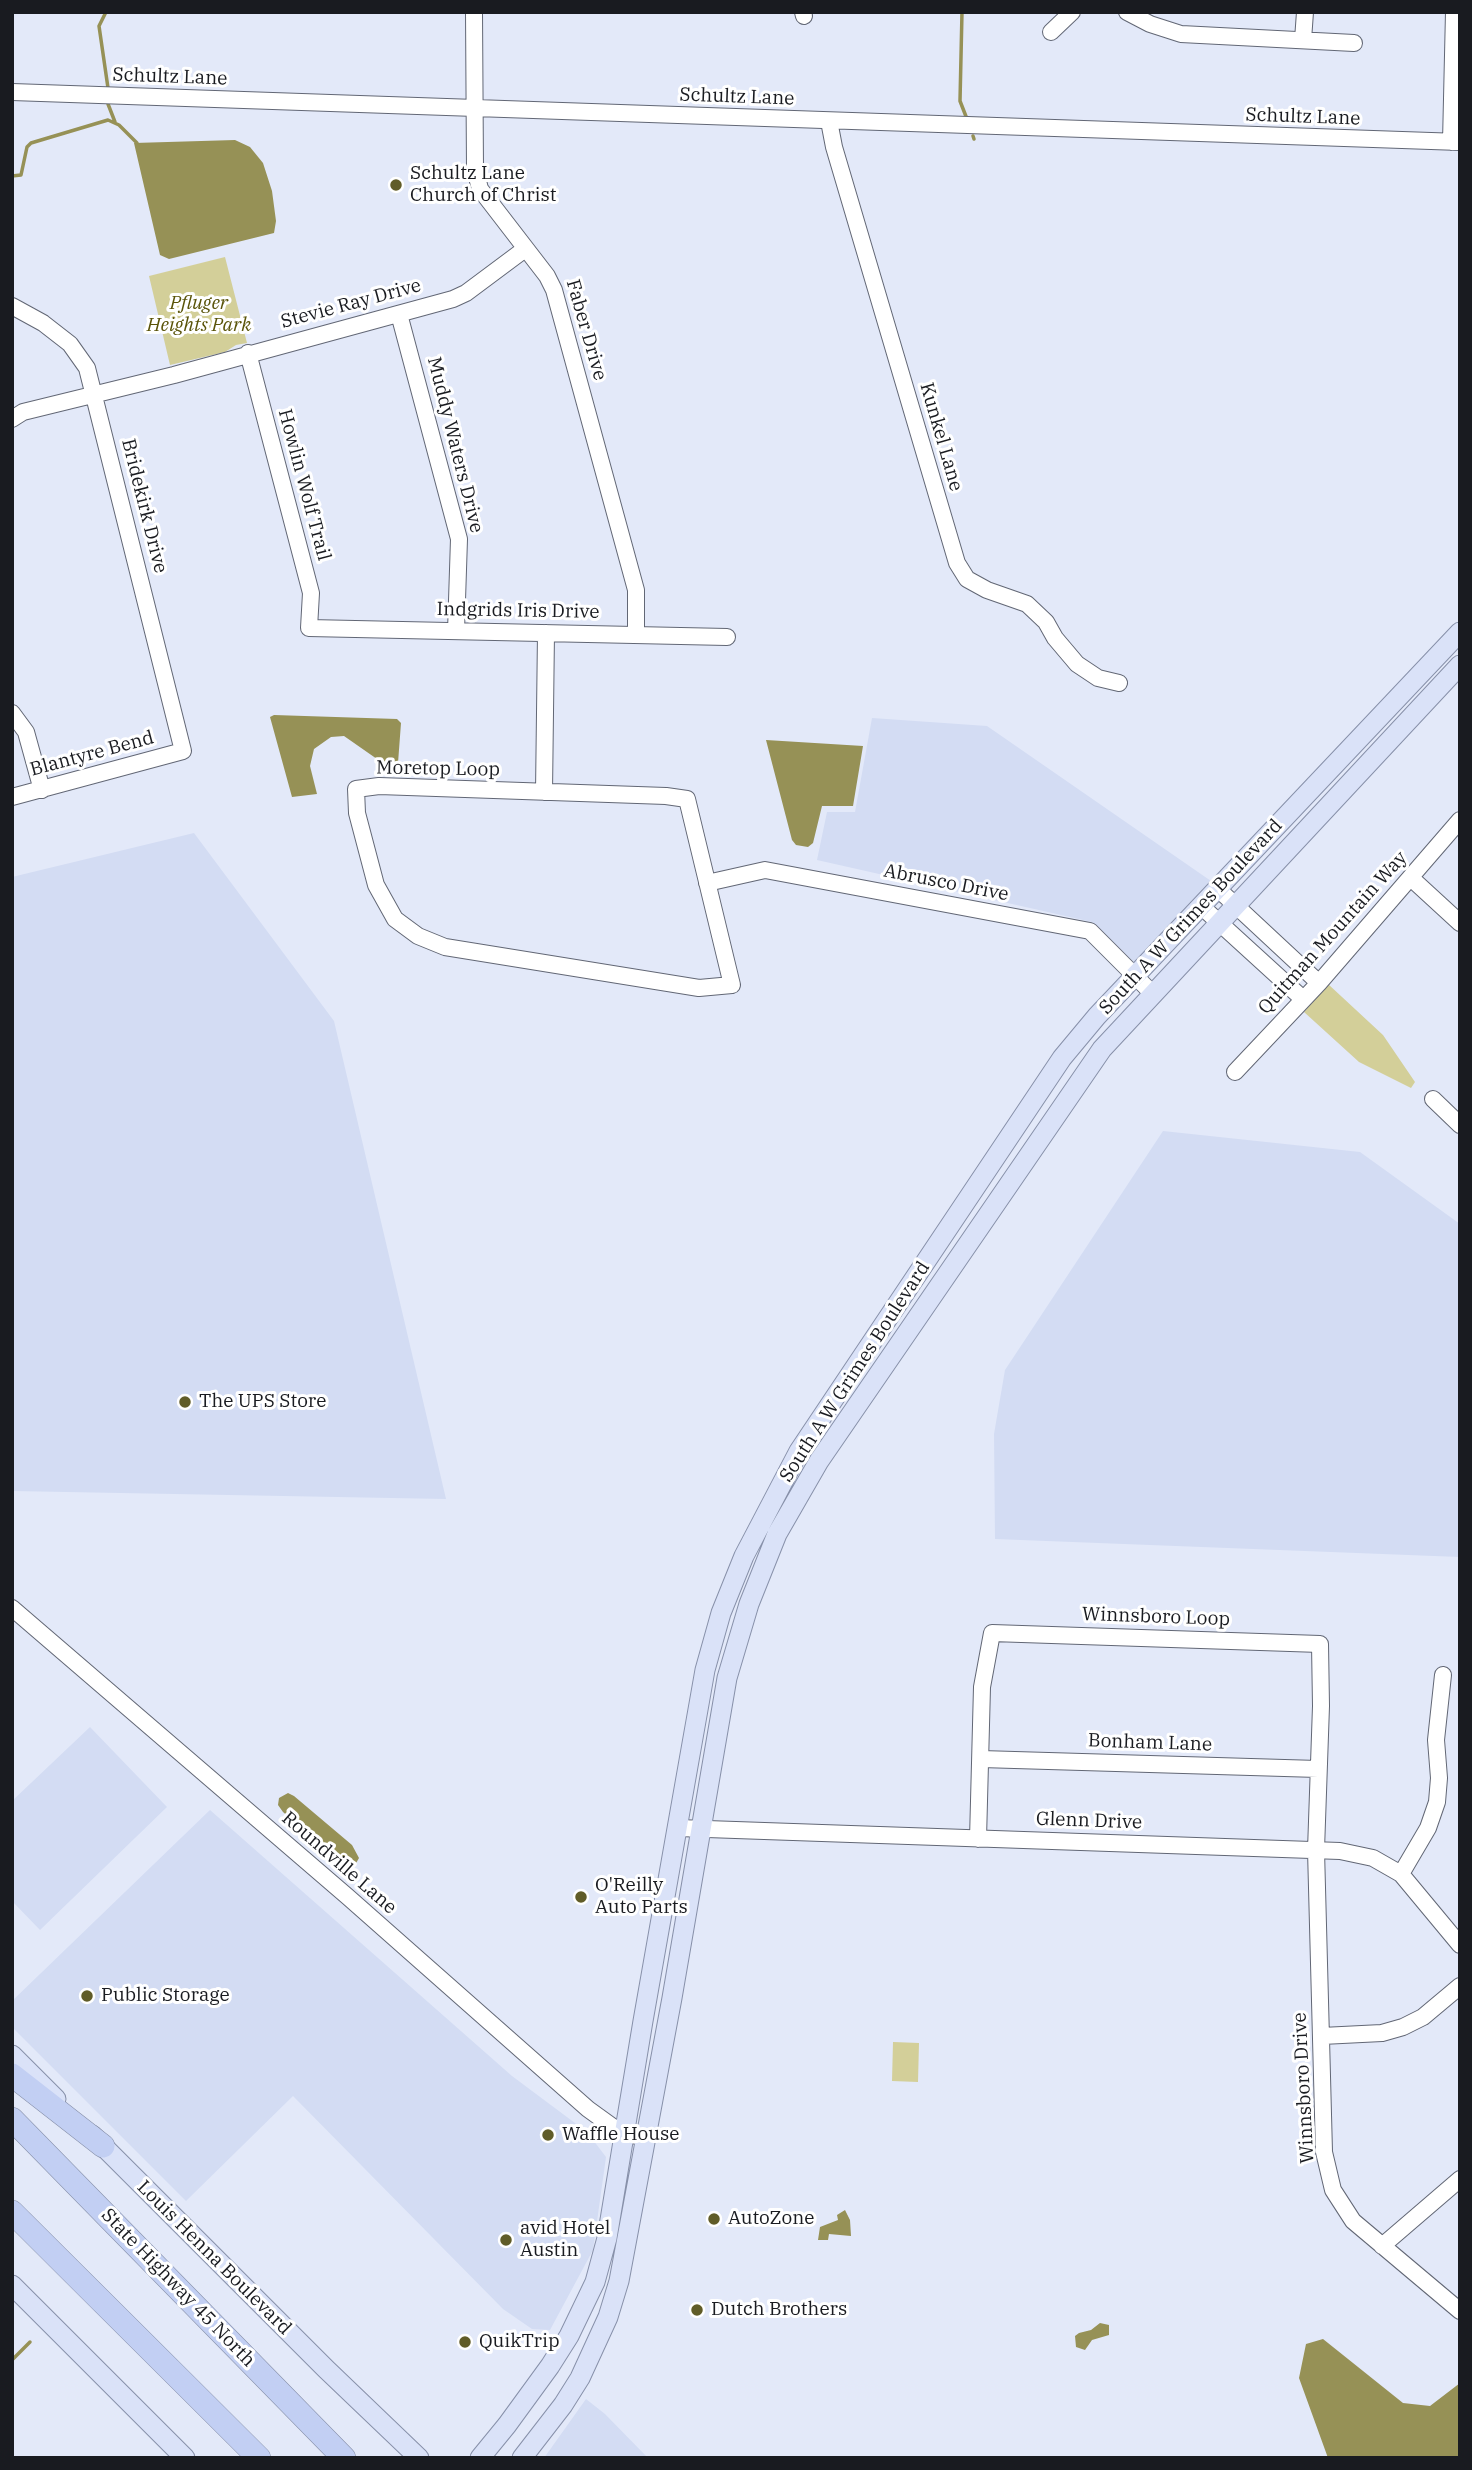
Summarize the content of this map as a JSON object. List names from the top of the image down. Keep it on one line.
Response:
{"streets":{"highway":["State Highway 45 North"],"main road":["South A W Grimes Boulevard","Louis Henna Boulevard"],"street":["Schultz Lane","Stevie Ray Drive","Faber Drive","Kunkel Lane","Muddy Waters Drive","Howlin Wolf Trail","Bridekirk Drive","Indgrids Iris Drive","Blantyre Bend","Moretop Loop","Abrusco Drive","Quitman Mountain Way","Winnsboro Loop","Bonham Lane","Glenn Drive","Roundville Lane","Winnsboro Drive"]},"crossings":[["Schultz Lane","Faber Drive"],["Schultz Lane","Kunkel Lane"],["Stevie Ray Drive","Faber Drive"],["Stevie Ray Drive","Muddy Waters Drive"],["Stevie Ray Drive","Howlin Wolf Trail"],["Stevie Ray Drive","Bridekirk Drive"],["Faber Drive","Indgrids Iris Drive"],["Muddy Waters Drive","Indgrids Iris Drive"],["Howlin Wolf Trail","Indgrids Iris Drive"],["Bridekirk Drive","Blantyre Bend"],["Moretop Loop","Abrusco Drive"],["Abrusco Drive","South A W Grimes Boulevard"],["South A W Grimes Boulevard","Glenn Drive"],["South A W Grimes Boulevard","Roundville Lane"],["Winnsboro Loop","Bonham Lane"],["Winnsboro Loop","Glenn Drive"],["Winnsboro Loop","Winnsboro Drive"],["Glenn Drive","Winnsboro Drive"]],"parks":["Pfluger Heights Park"],"places":["Schultz Lane Church of Christ","The UPS Store","O'Reilly Auto Parts","Public Storage","Waffle House","AutoZone","avid Hotel Austin","Dutch Brothers","QuikTrip"]}
